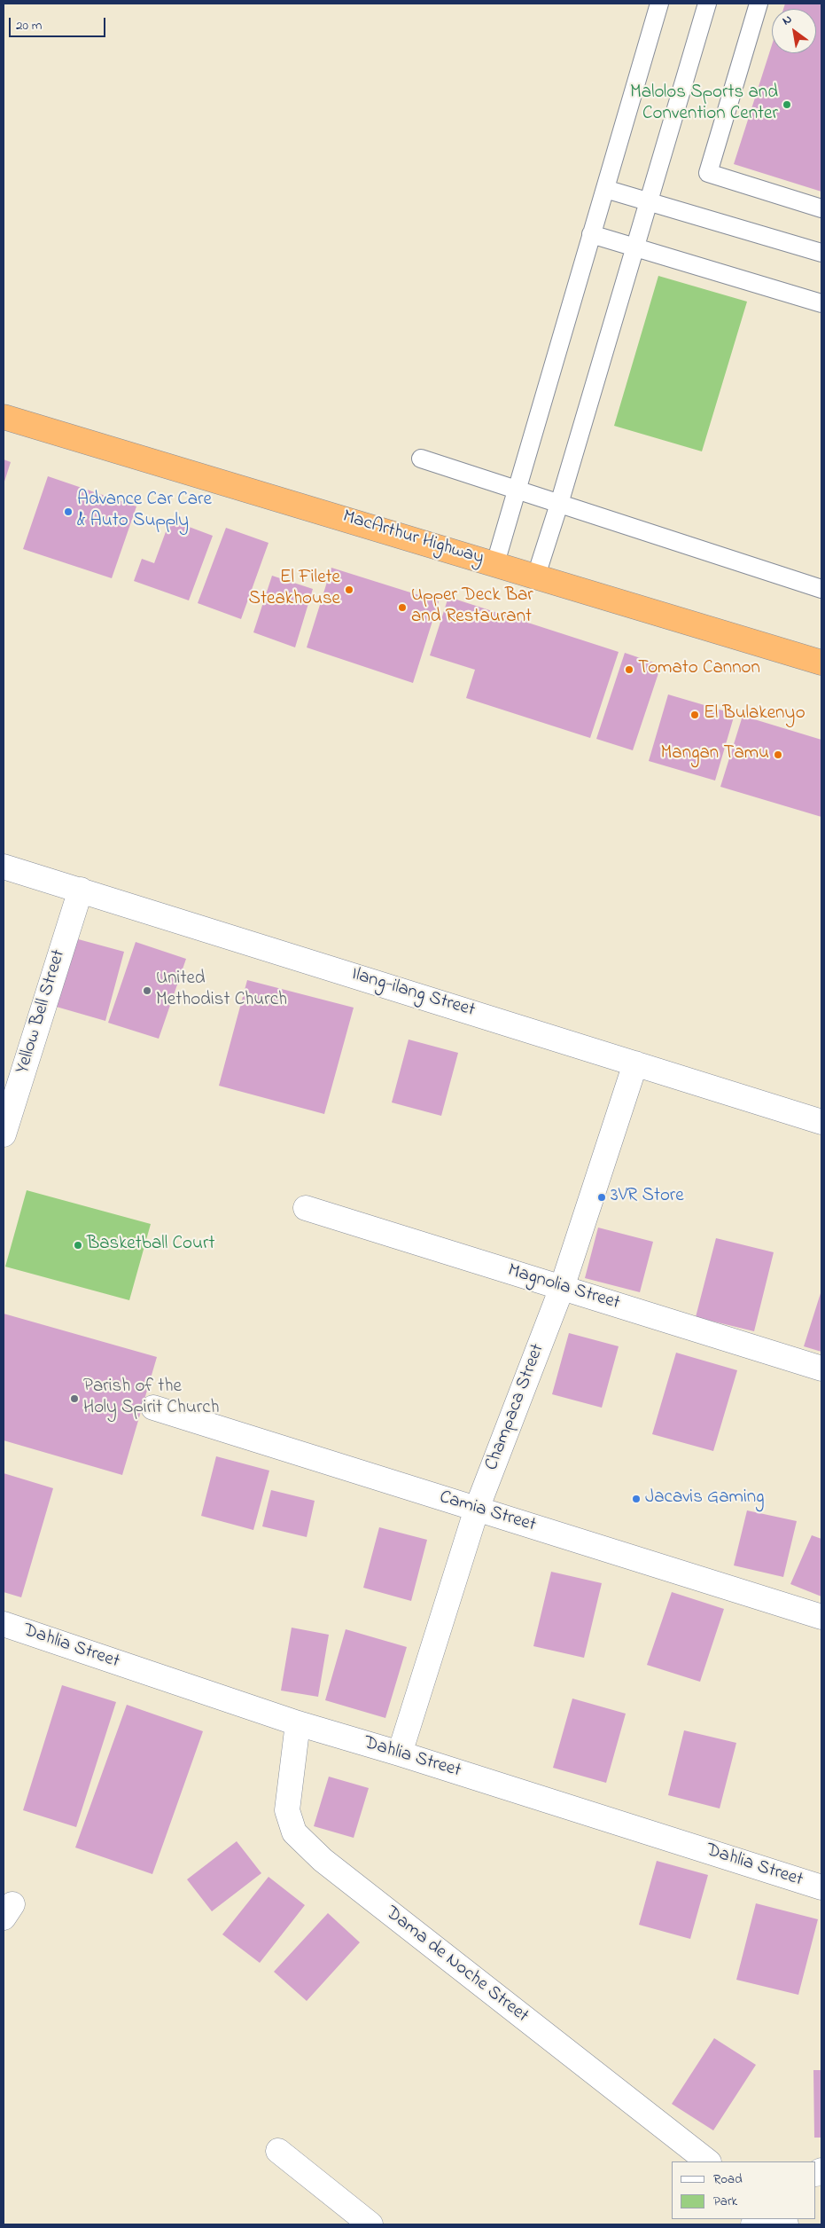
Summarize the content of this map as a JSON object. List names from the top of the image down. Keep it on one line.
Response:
{"streets":{"highway":["MacArthur Highway"],"street":["Ilang-ilang Street","Yellow Bell Street","Magnolia Street","Champaca Street","Camia Street","Dahlia Street","Dama de Noche Street"]},"crossings":[["Ilang-ilang Street","Yellow Bell Street"],["Ilang-ilang Street","Champaca Street"],["Magnolia Street","Champaca Street"],["Champaca Street","Camia Street"],["Champaca Street","Dahlia Street"],["Dahlia Street","Dama de Noche Street"]],"places":["Malolos Sports and Convention Center","Advance Car Care & Auto Supply","El Filete Steakhouse","Upper Deck Bar and Restaurant","Tomato Cannon","El Bulakenyo","Mangan Tamu","United Methodist Church","3VR Store","Basketball Court","Parish of the Holy Spirit Church","Jacavis Gaming"],"legend":["Road","Park"],"scale_bar":"20 m","north":"top left"}
